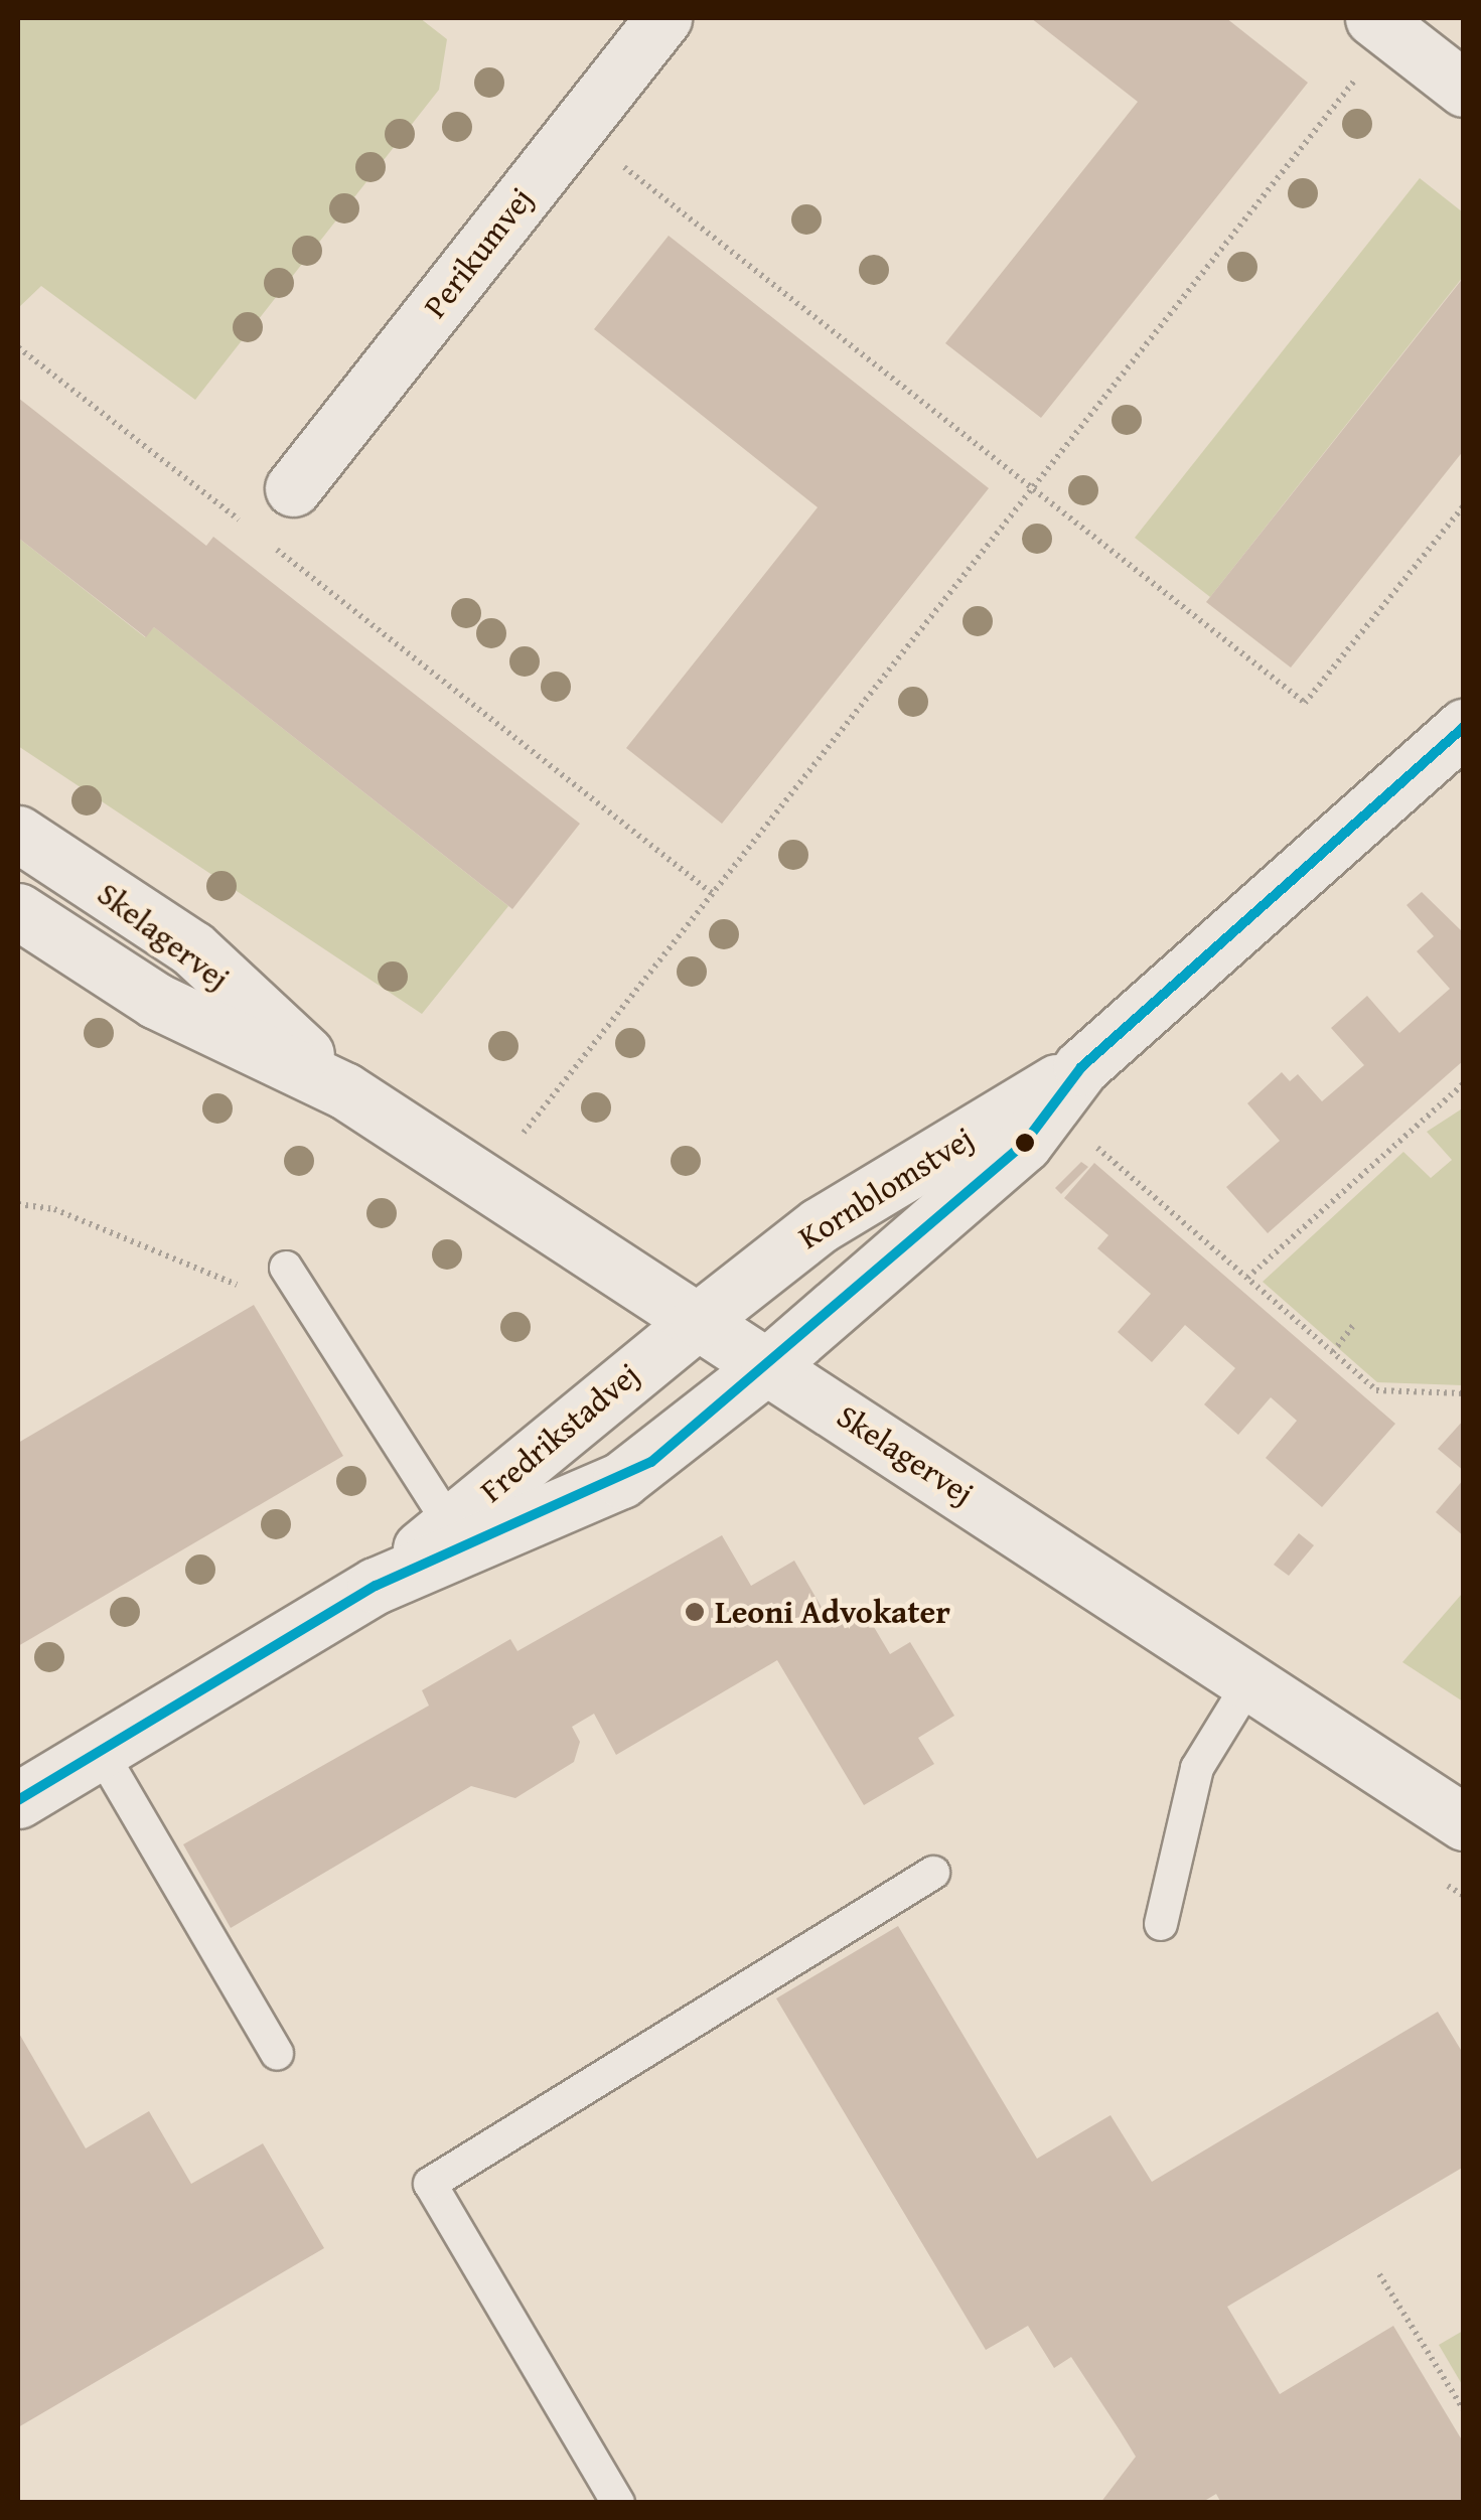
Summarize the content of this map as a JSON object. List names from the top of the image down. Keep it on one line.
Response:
{"streets":{"street":["Perikumvej","Skelagervej","Kornblomstvej","Fredrikstadvej"]},"crossings":[["Skelagervej","Kornblomstvej"],["Skelagervej","Fredrikstadvej"],["Kornblomstvej","Fredrikstadvej"]],"places":["Leoni Advokater"]}
